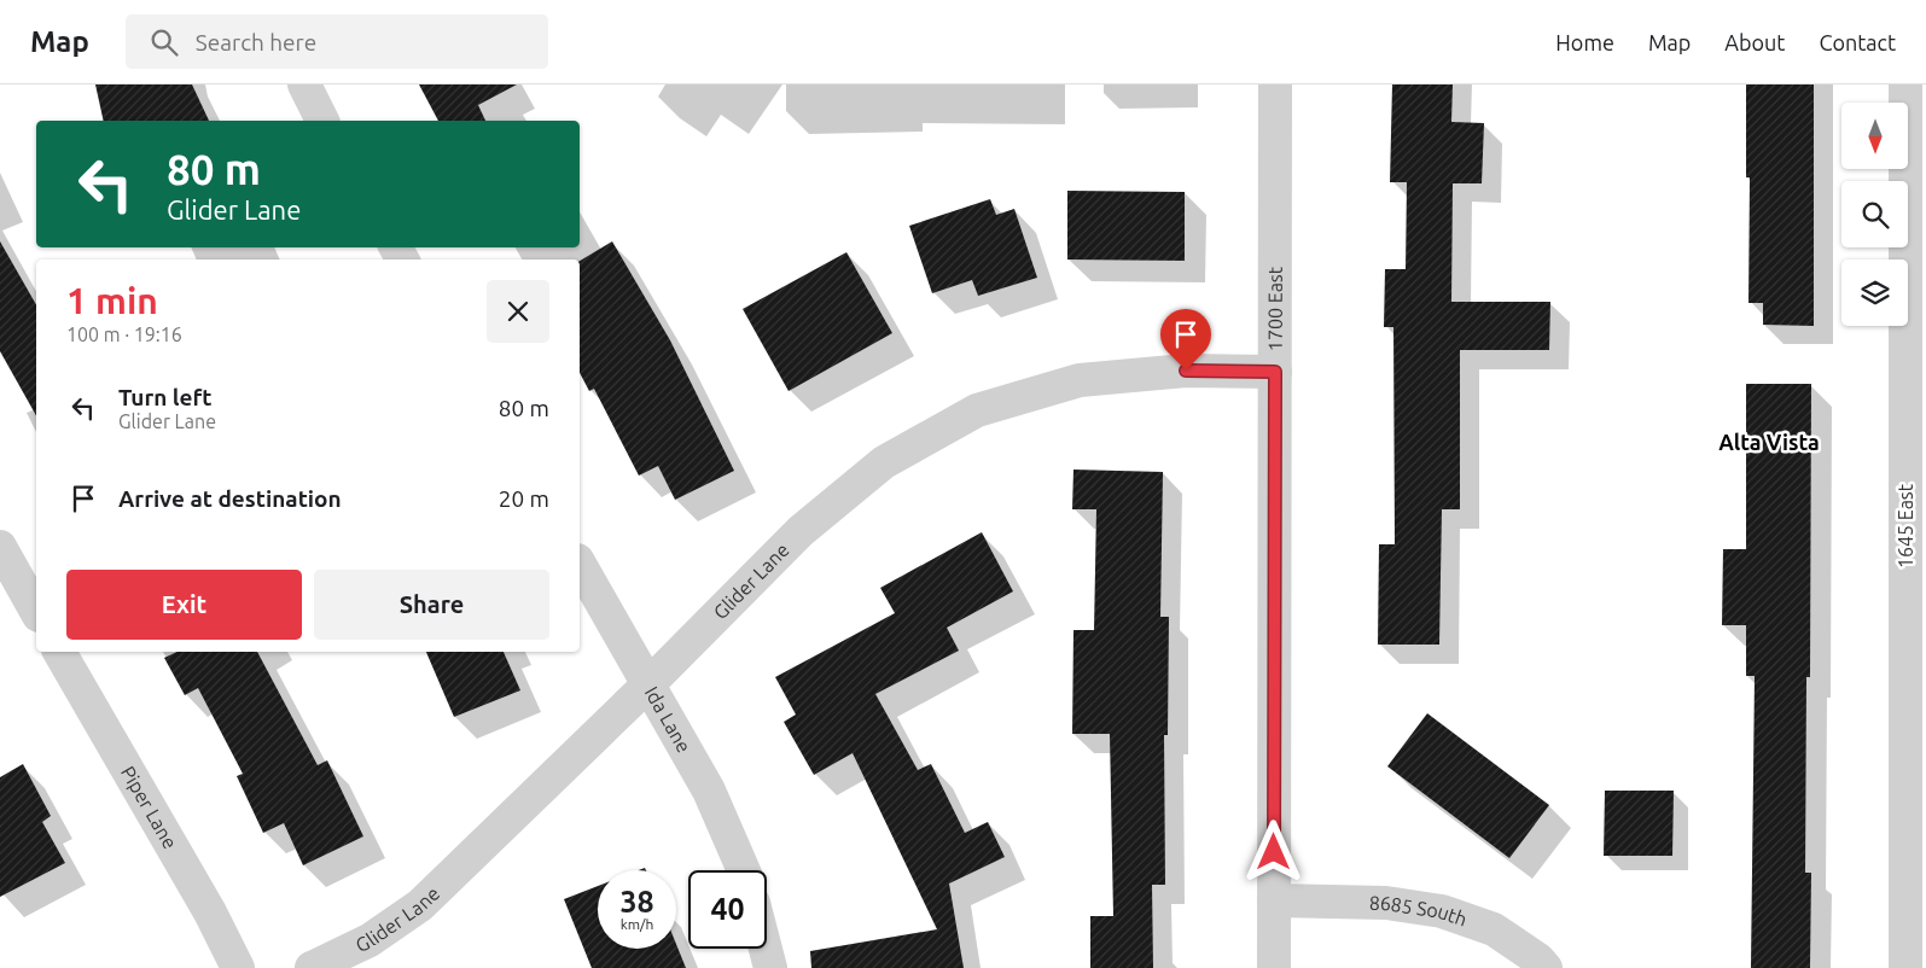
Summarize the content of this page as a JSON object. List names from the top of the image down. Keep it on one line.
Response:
{"streets":{"street":["1700 East","1645 East","Glider Lane","Ida Lane","Piper Lane","8685 South"]},"crossings":[["1700 East","Glider Lane"],["1700 East","8685 South"],["Glider Lane","Ida Lane"]],"districts":["Alta Vista"],"north":"bottom","page":{"header":"Map","search":"Search here","nav":["Home","Map","About","Contact"],"turn":["80 m","Glider Lane"],"heading":["1 min","100 m · 19:16"],"list":[{"name":"Turn left","note":"Glider Lane","value":"80 m"},{"name":"Arrive at destination","value":"20 m"}],"buttons":["Exit","Share"],"speed":"38 km/h","limit":"40"}}
